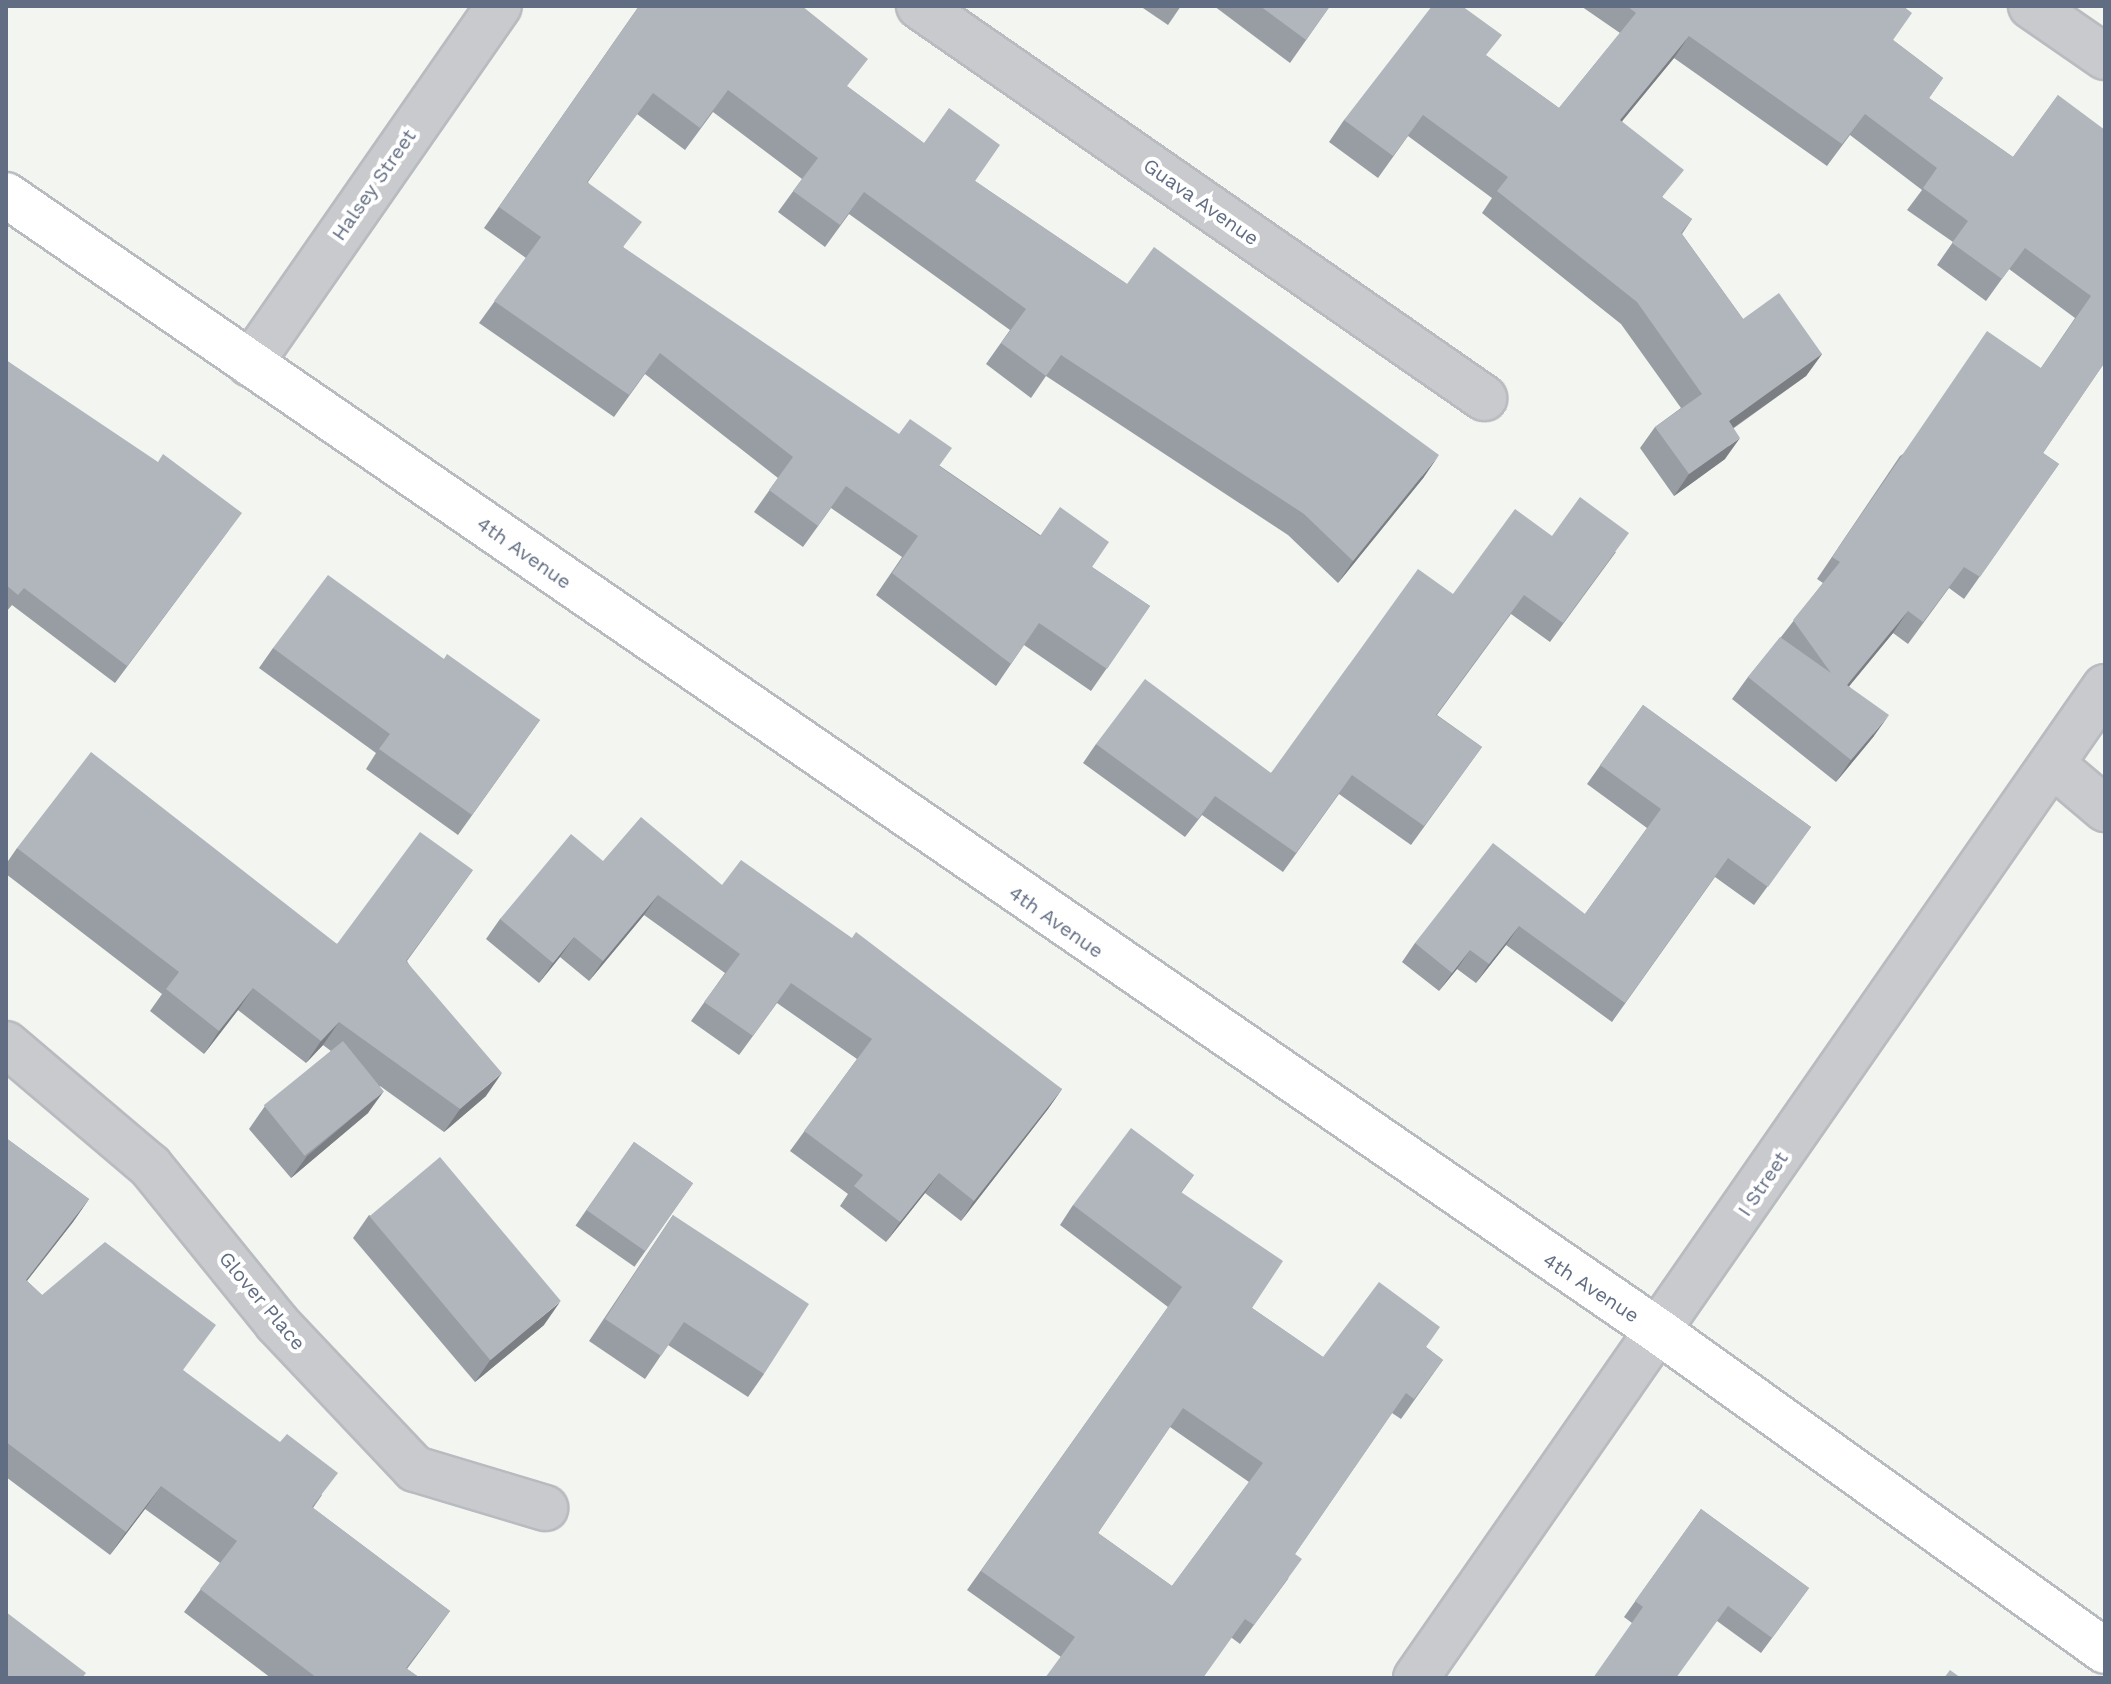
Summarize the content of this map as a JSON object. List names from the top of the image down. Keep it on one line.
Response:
{"streets":{"main road":["4th Avenue"],"street":["Halsey Street","Guava Avenue","I Street","Glover Place"]},"crossings":[["Halsey Street","4th Avenue"],["4th Avenue","I Street"]]}
